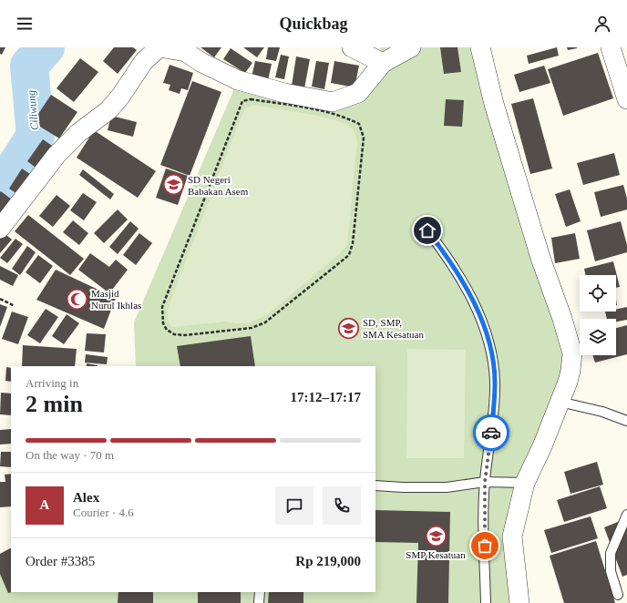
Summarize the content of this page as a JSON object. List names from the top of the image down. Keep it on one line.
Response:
{"water":["Ciliwung"],"places":{"school or university":["SD Negeri Babakan Asem","SD, SMP, SMA Kesatuan","SMP Kesatuan"],"mosque":["Masjid Nurul Ikhlas"]},"page":{"header":"Quickbag","heading":["2 min","Arriving in","17:12–17:17"],"panel":["Alex","Courier · 4.6","Order #3385","Rp 219,000"],"bar":"On the way · 70 m","round":"A"}}
